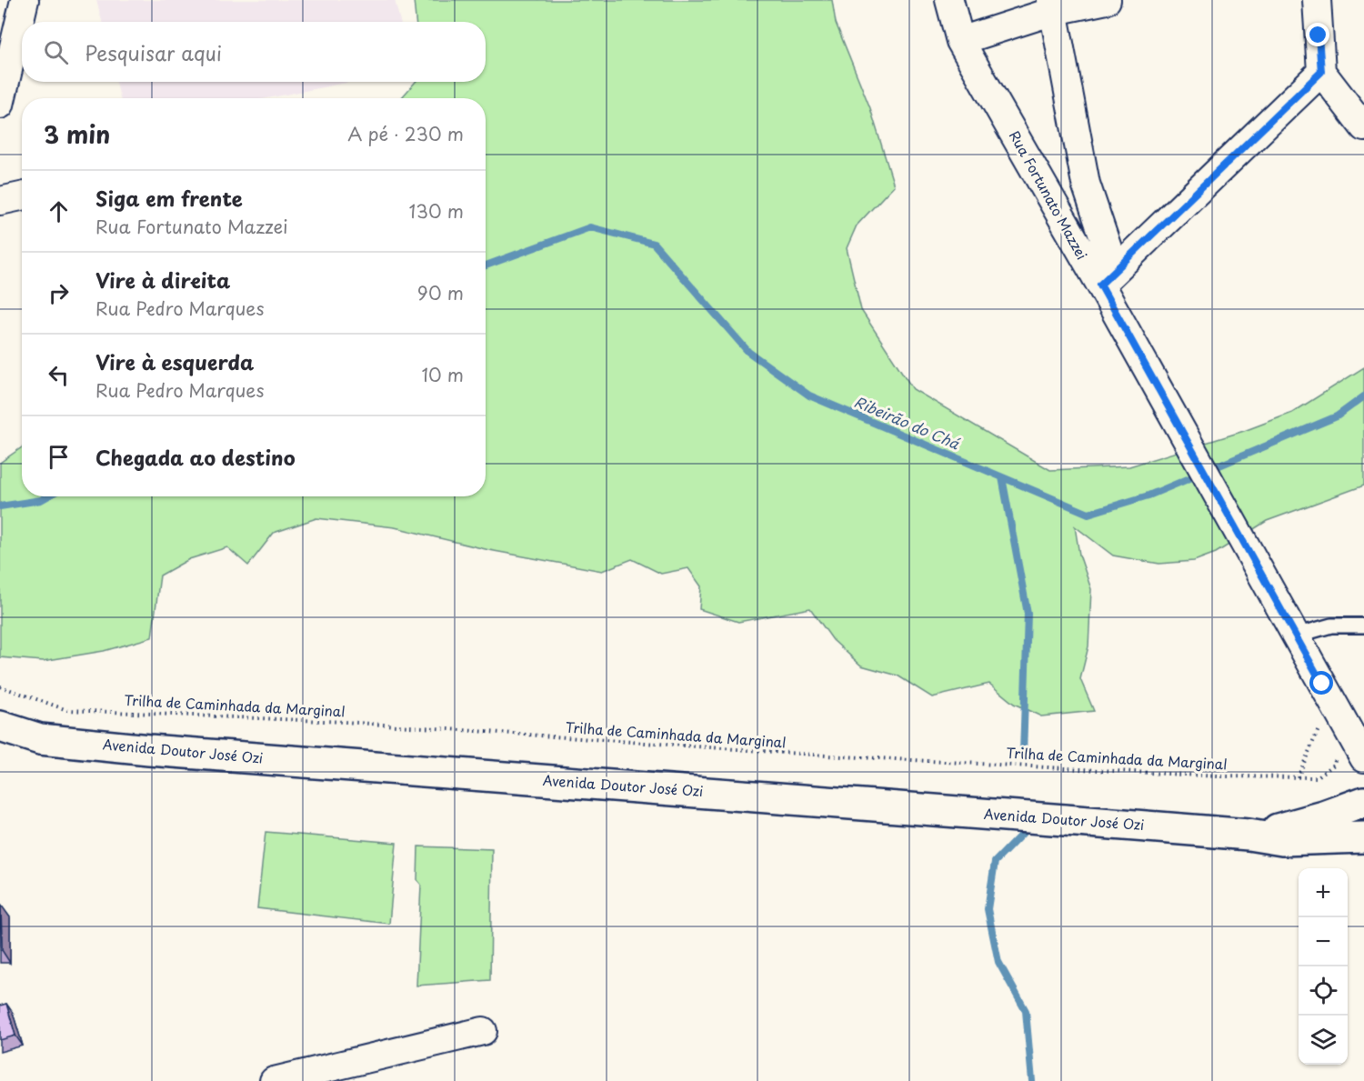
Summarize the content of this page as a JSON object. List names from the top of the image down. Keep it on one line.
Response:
{"streets":{"main road":["Avenida Doutor José Ozi"],"street":["Rua Fortunato Mazzei"],"path":["Trilha de Caminhada da Marginal"]},"water":["Ribeirão do Chá"],"page":{"search":"Pesquisar aqui","heading":["3 min","A pé · 230 m"],"list":[["Siga em frente","Rua Fortunato Mazzei","130 m"],["Vire à direita","Rua Pedro Marques","90 m"],["Vire à esquerda","Rua Pedro Marques","10 m"],"Chegada ao destino"],"map_buttons":["+","−"]}}
